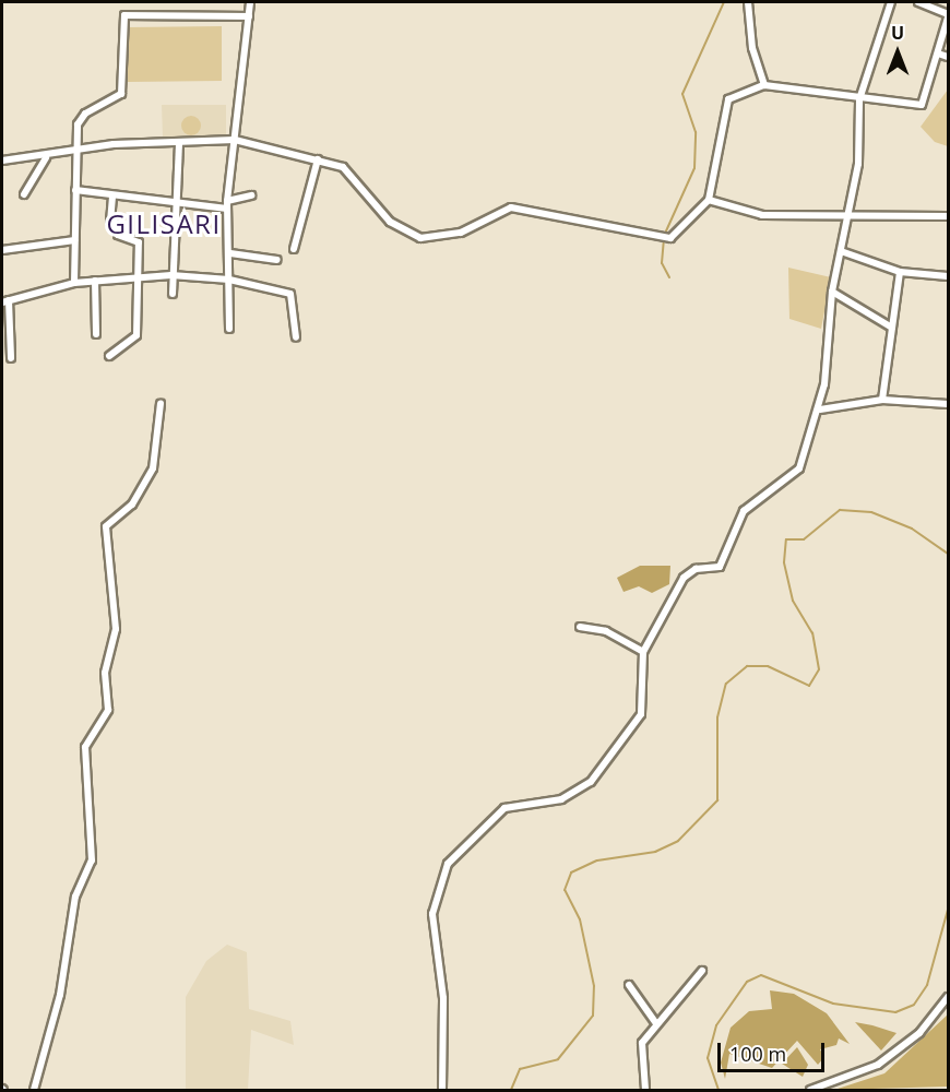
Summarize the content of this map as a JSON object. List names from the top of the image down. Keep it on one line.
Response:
{"districts":["GILISARI"],"scale_bar":"100 m","north":"top"}
